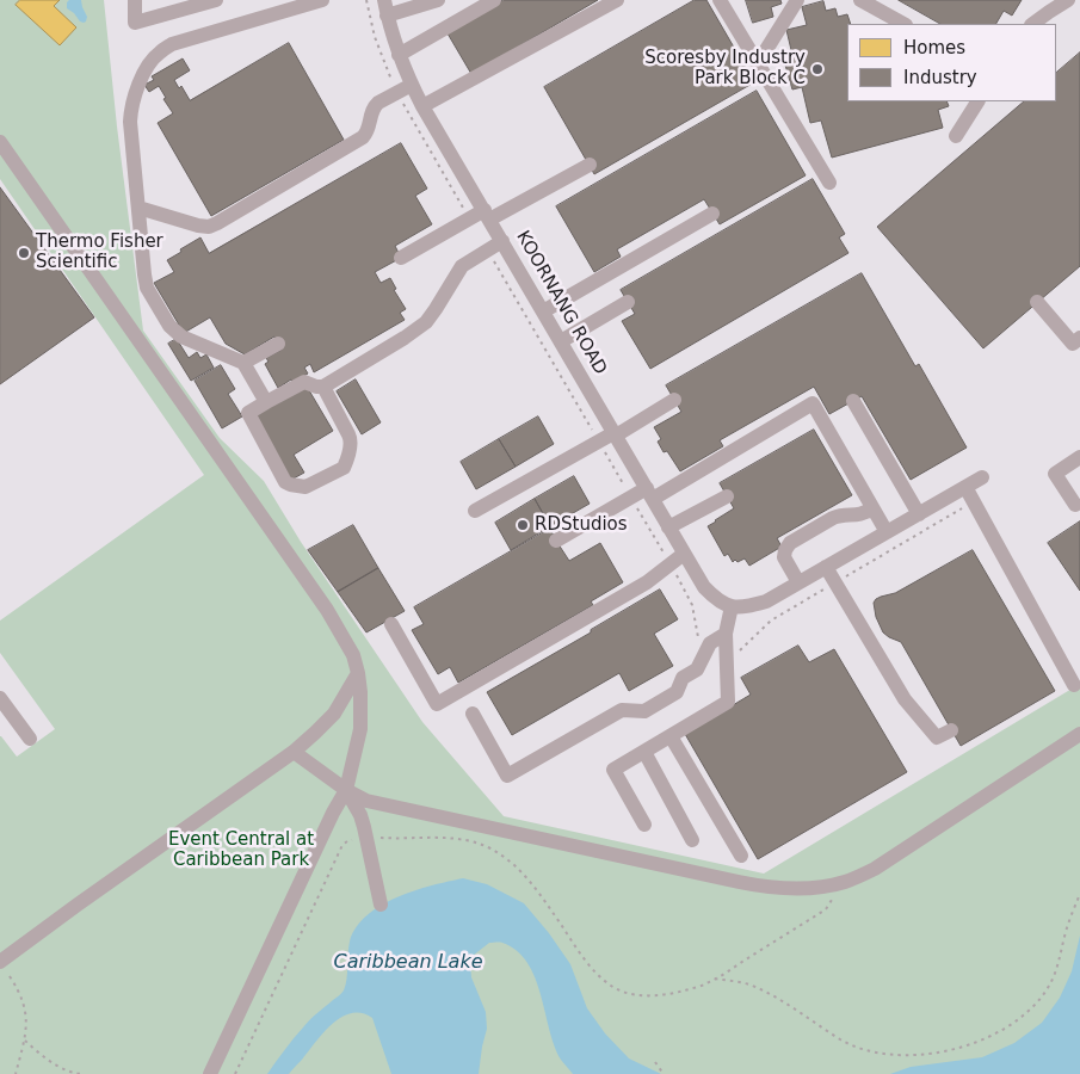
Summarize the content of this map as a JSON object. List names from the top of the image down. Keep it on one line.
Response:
{"streets":{"street":["KOORNANG ROAD"]},"water":["Caribbean Lake"],"parks":["Event Central at Caribbean Park"],"places":["Scoresby Industry Park Block C","Thermo Fisher Scientific","RDStudios"],"legend":["Homes","Industry"]}
